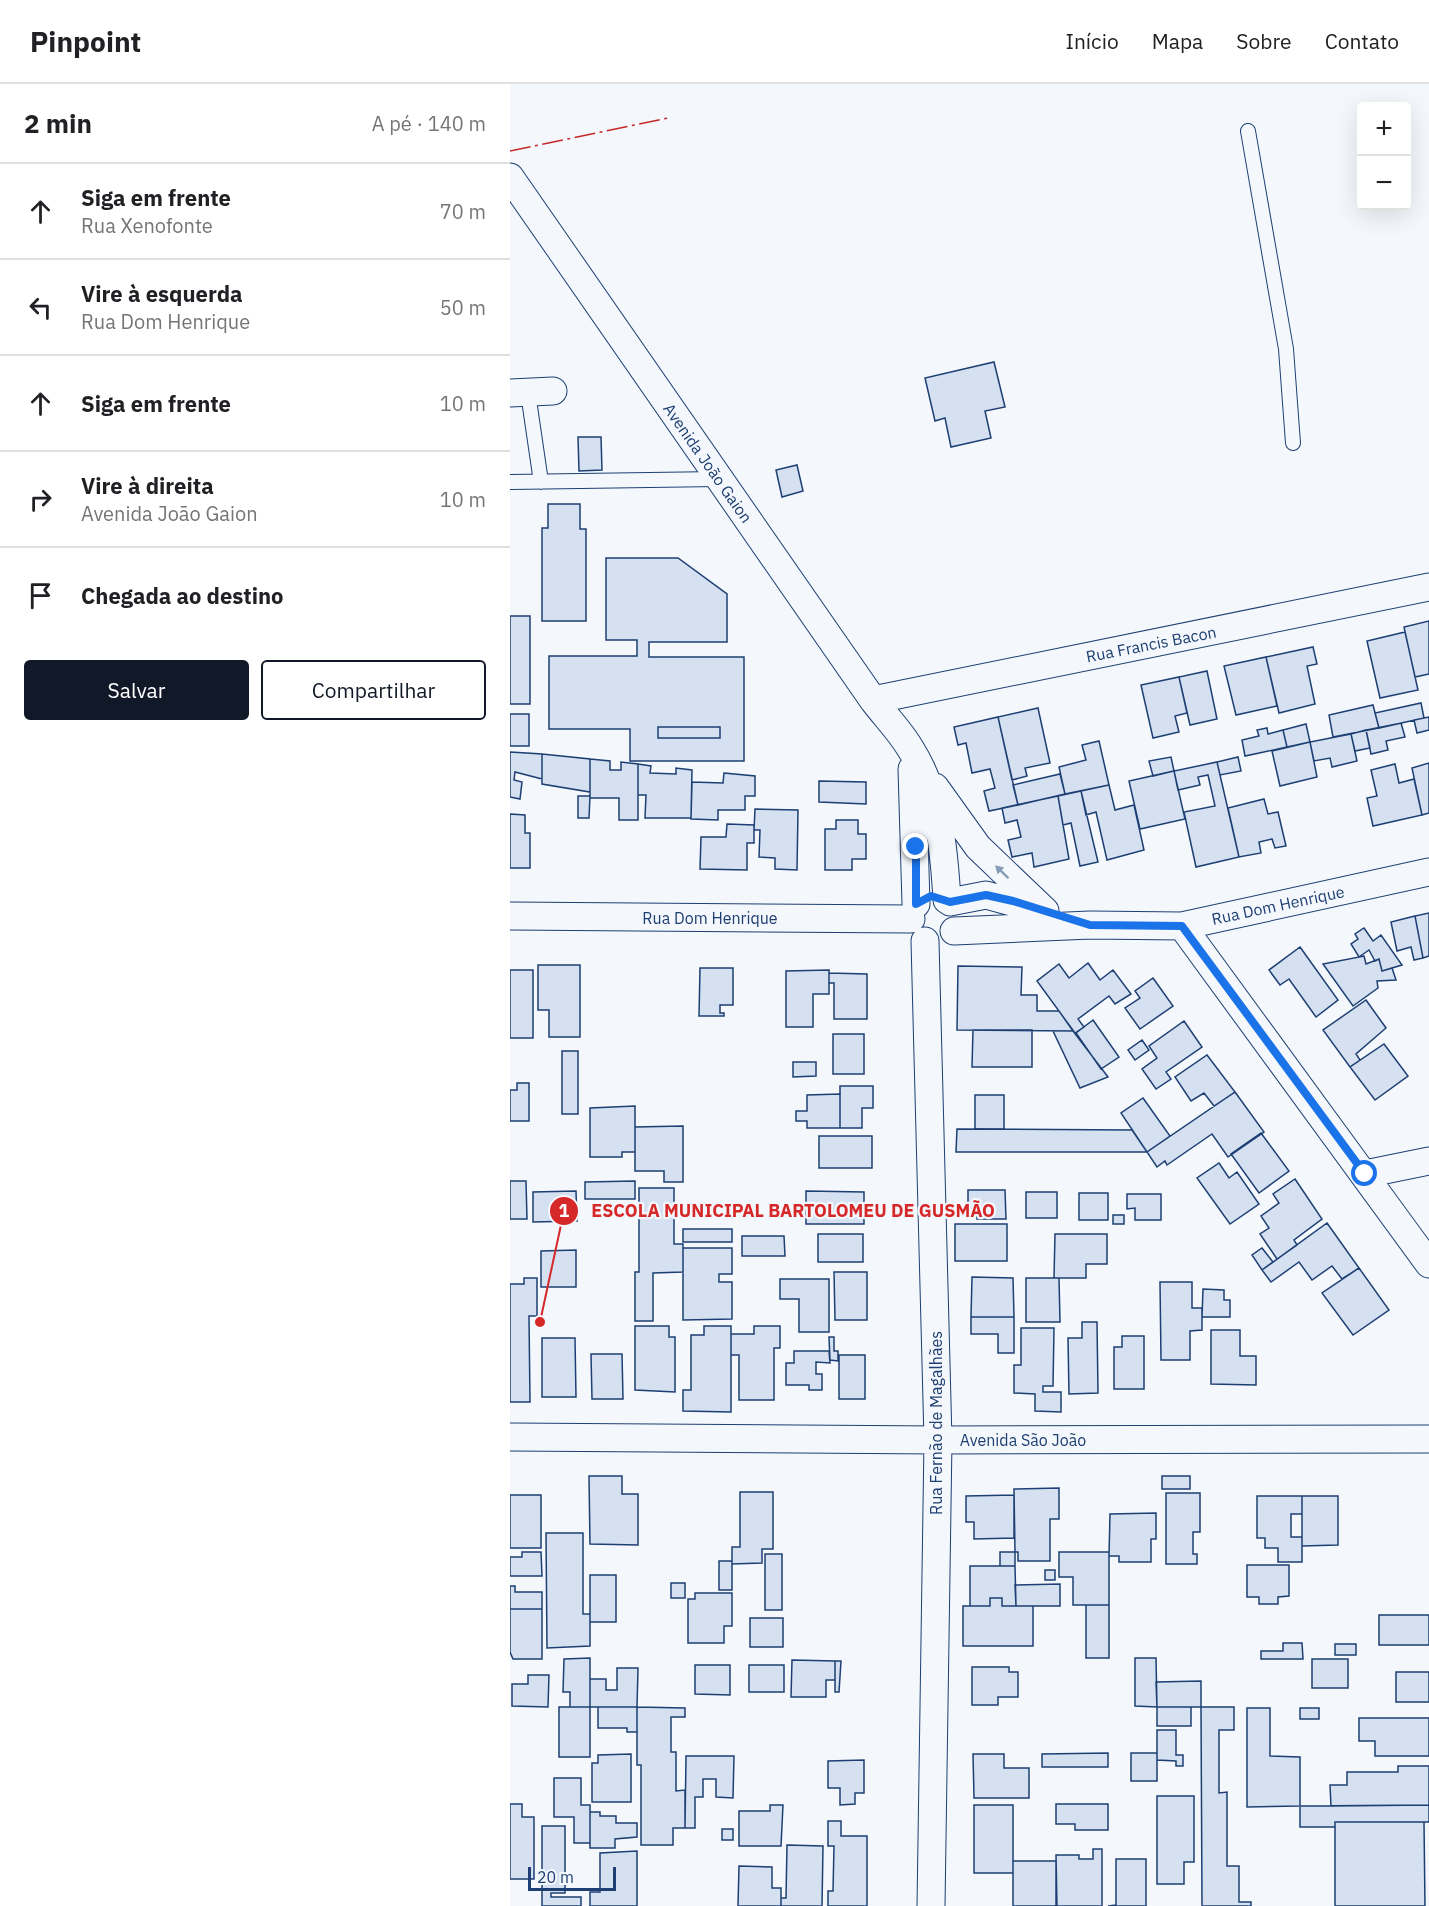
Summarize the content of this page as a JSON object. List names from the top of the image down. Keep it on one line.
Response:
{"streets":{"street":["Avenida João Gaion","Rua Francis Bacon","Rua Dom Henrique","Rua Fernão de Magalhães","Avenida São João"]},"crossings":[["Avenida João Gaion","Rua Francis Bacon"],["Avenida João Gaion","Rua Dom Henrique"],["Avenida João Gaion","Rua Fernão de Magalhães"],["Rua Dom Henrique","Rua Fernão de Magalhães"],["Rua Fernão de Magalhães","Avenida São João"]],"places":["ESCOLA MUNICIPAL BARTOLOMEU DE GUSMÃO"],"scale_bar":"20 m","page":{"header":"Pinpoint","nav":["Início","Mapa","Sobre","Contato"],"heading":["2 min","A pé · 140 m"],"map_buttons":["+","−"],"list":[["Siga em frente","Rua Xenofonte","70 m"],["Vire à esquerda","Rua Dom Henrique","50 m"],["Siga em frente","10 m"],["Vire à direita","Avenida João Gaion","10 m"],"Chegada ao destino"],"buttons":["Salvar","Compartilhar"],"scale":"20 m"}}
